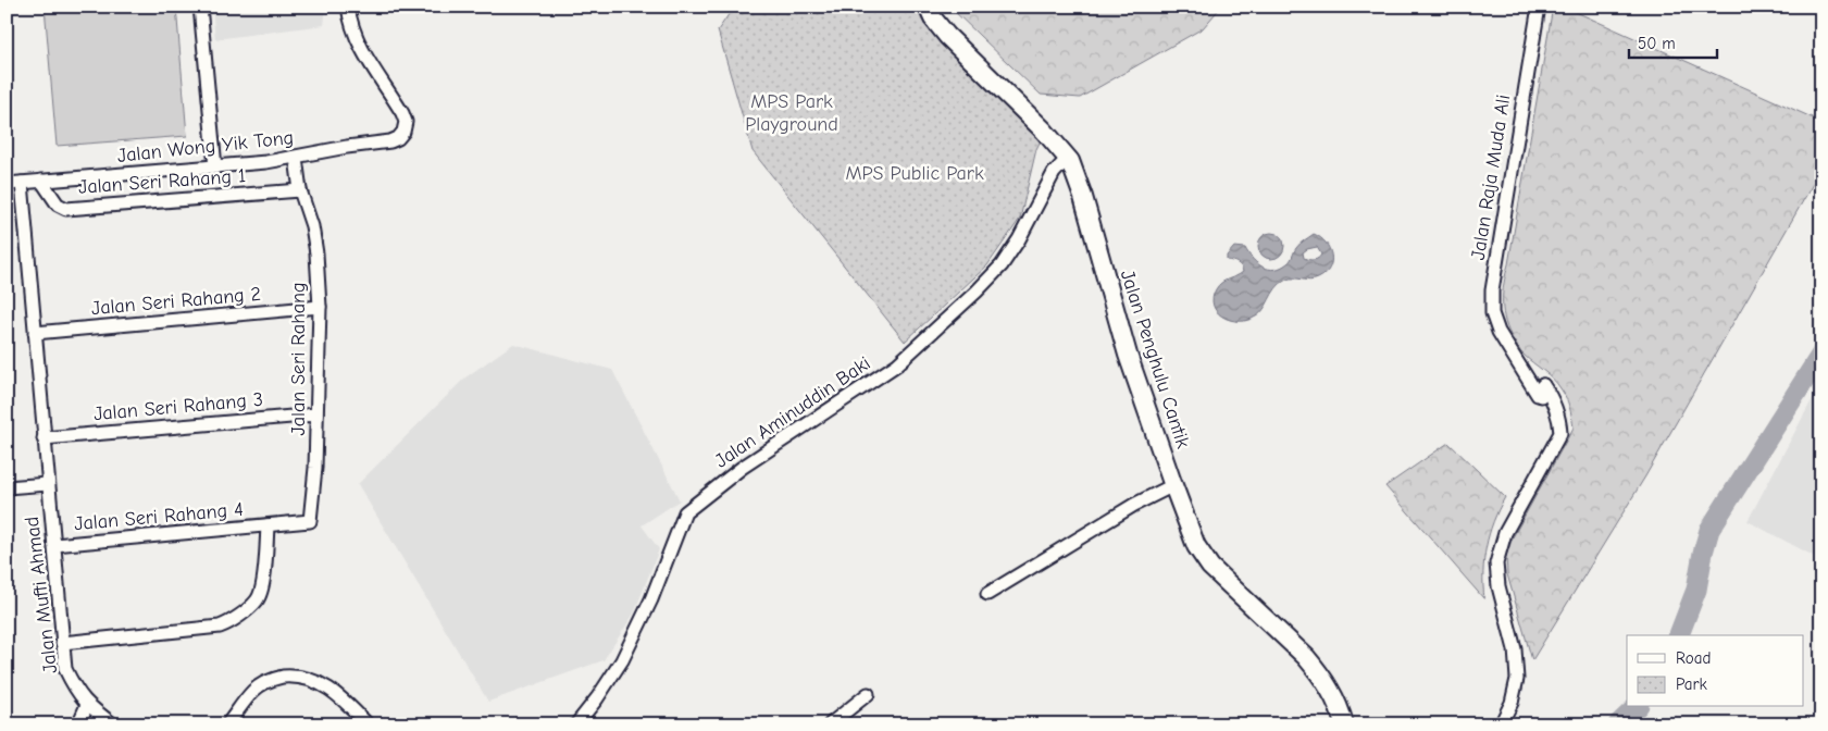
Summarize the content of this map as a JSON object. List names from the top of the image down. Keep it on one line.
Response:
{"streets":{"street":["Jalan Wong Yik Tong","Jalan Raja Muda Ali","Jalan Seri Rahang 1","Jalan Seri Rahang 2","Jalan Seri Rahang","Jalan Penghulu Cantik","Jalan Seri Rahang 3","Jalan Aminuddin Baki","Jalan Seri Rahang 4","Jalan Mufti Ahmad"]},"crossings":[["Jalan Wong Yik Tong","Jalan Seri Rahang 1"],["Jalan Wong Yik Tong","Jalan Seri Rahang"],["Jalan Wong Yik Tong","Jalan Mufti Ahmad"],["Jalan Seri Rahang 1","Jalan Seri Rahang"],["Jalan Seri Rahang 2","Jalan Seri Rahang"],["Jalan Seri Rahang 2","Jalan Mufti Ahmad"],["Jalan Seri Rahang","Jalan Seri Rahang 3"],["Jalan Seri Rahang","Jalan Seri Rahang 4"],["Jalan Penghulu Cantik","Jalan Aminuddin Baki"],["Jalan Seri Rahang 3","Jalan Mufti Ahmad"],["Jalan Seri Rahang 4","Jalan Mufti Ahmad"]],"parks":["MPS Park Playground","MPS Public Park"],"legend":["Road","Park"],"scale_bar":"50 m"}
